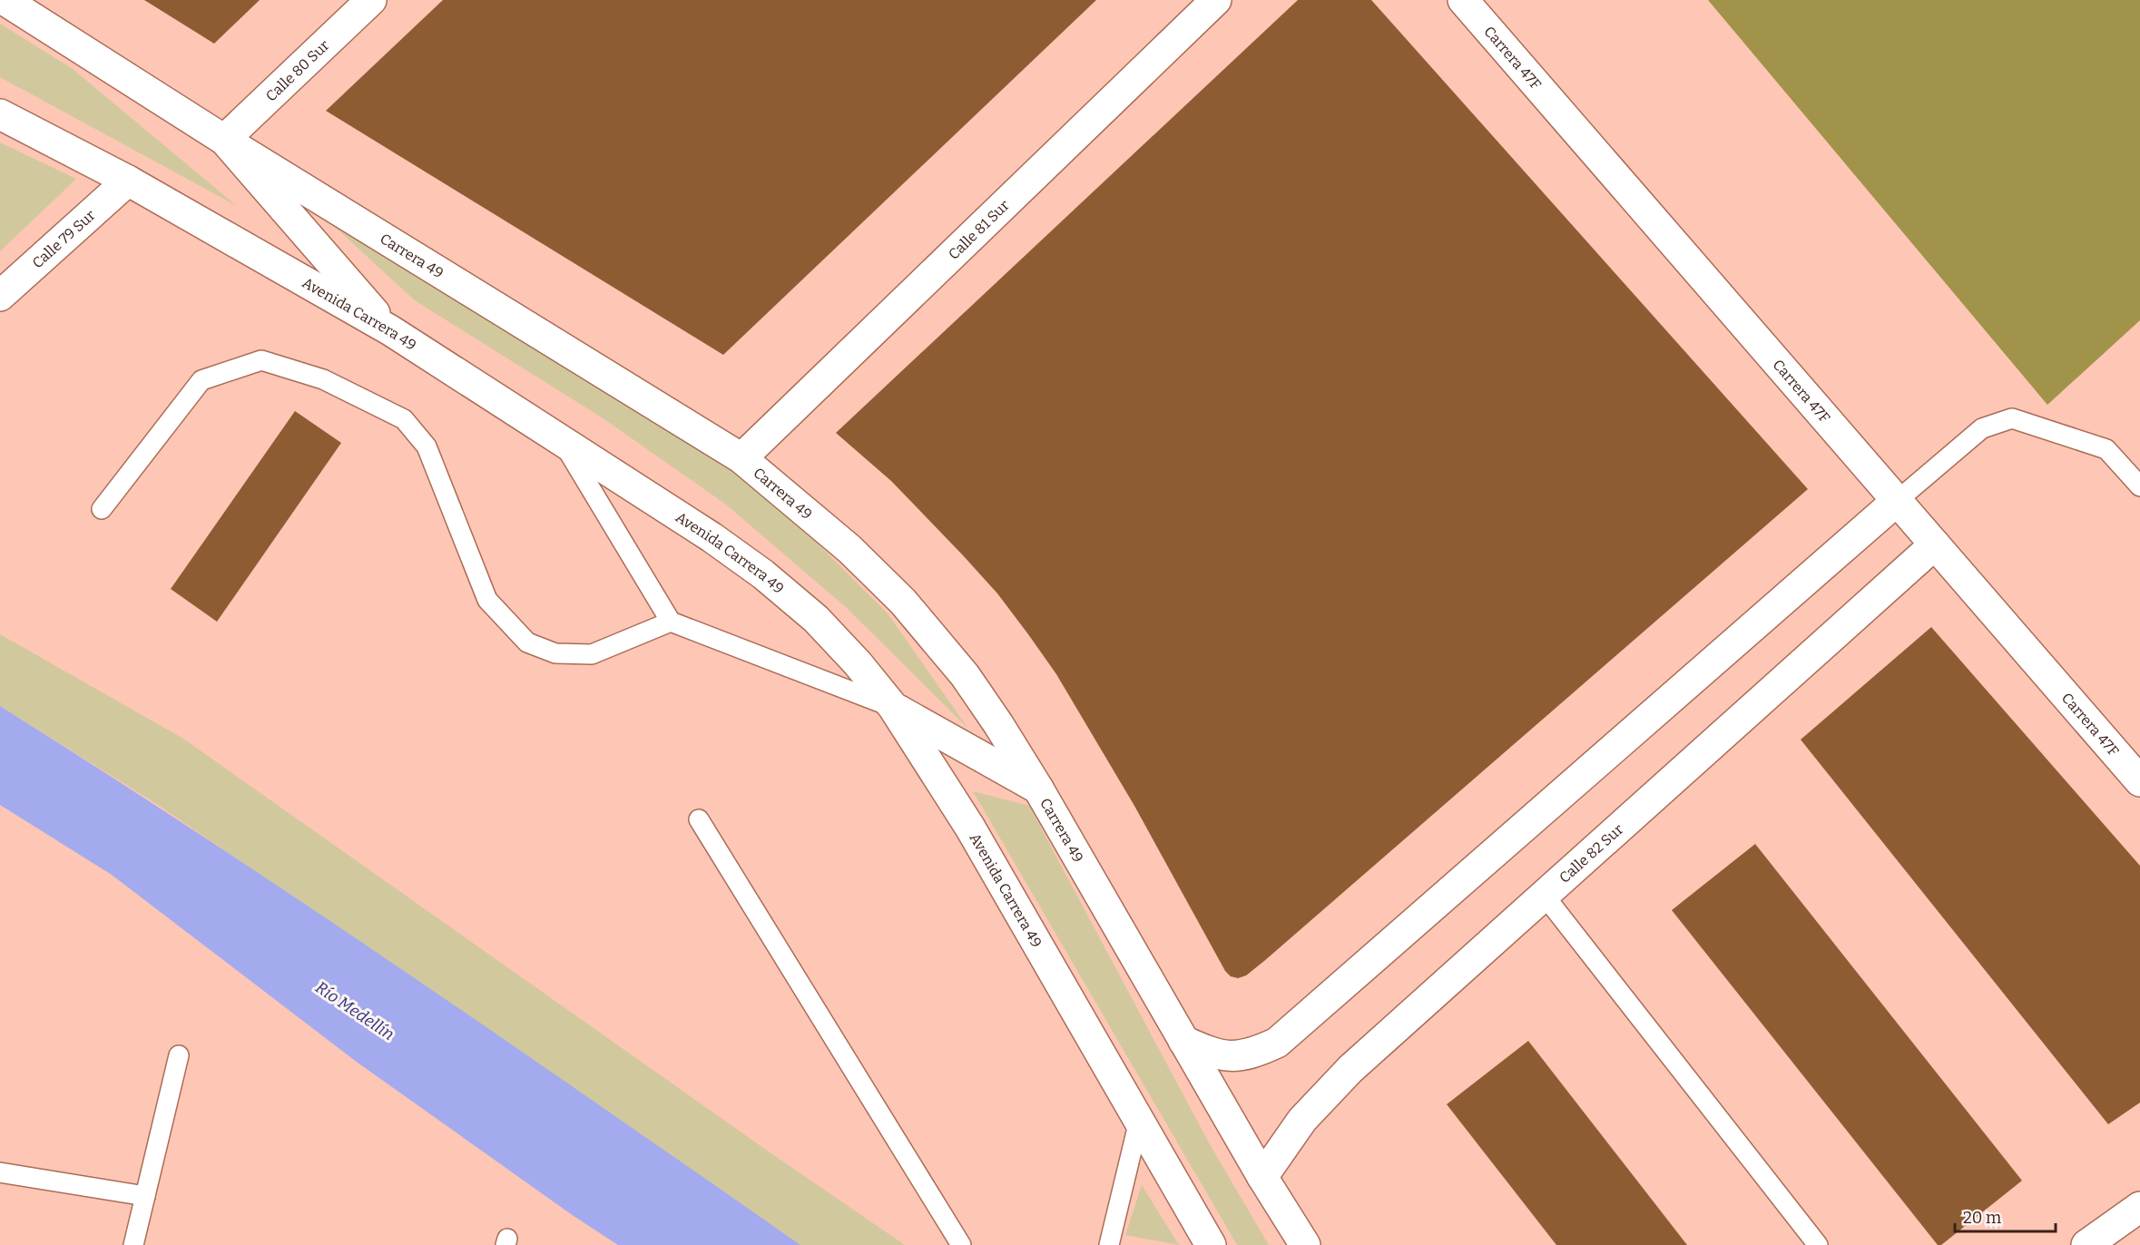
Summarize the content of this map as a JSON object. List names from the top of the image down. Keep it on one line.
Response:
{"streets":{"main road":["Carrera 47F","Calle 80 Sur","Calle 81 Sur","Calle 79 Sur","Carrera 49","Avenida Carrera 49","Calle 82 Sur"]},"crossings":[["Carrera 47F","Calle 82 Sur"],["Calle 80 Sur","Carrera 49"],["Calle 81 Sur","Carrera 49"],["Calle 79 Sur","Avenida Carrera 49"],["Carrera 49","Calle 82 Sur"]],"water":["Río Medellín"],"scale_bar":"20 m"}
